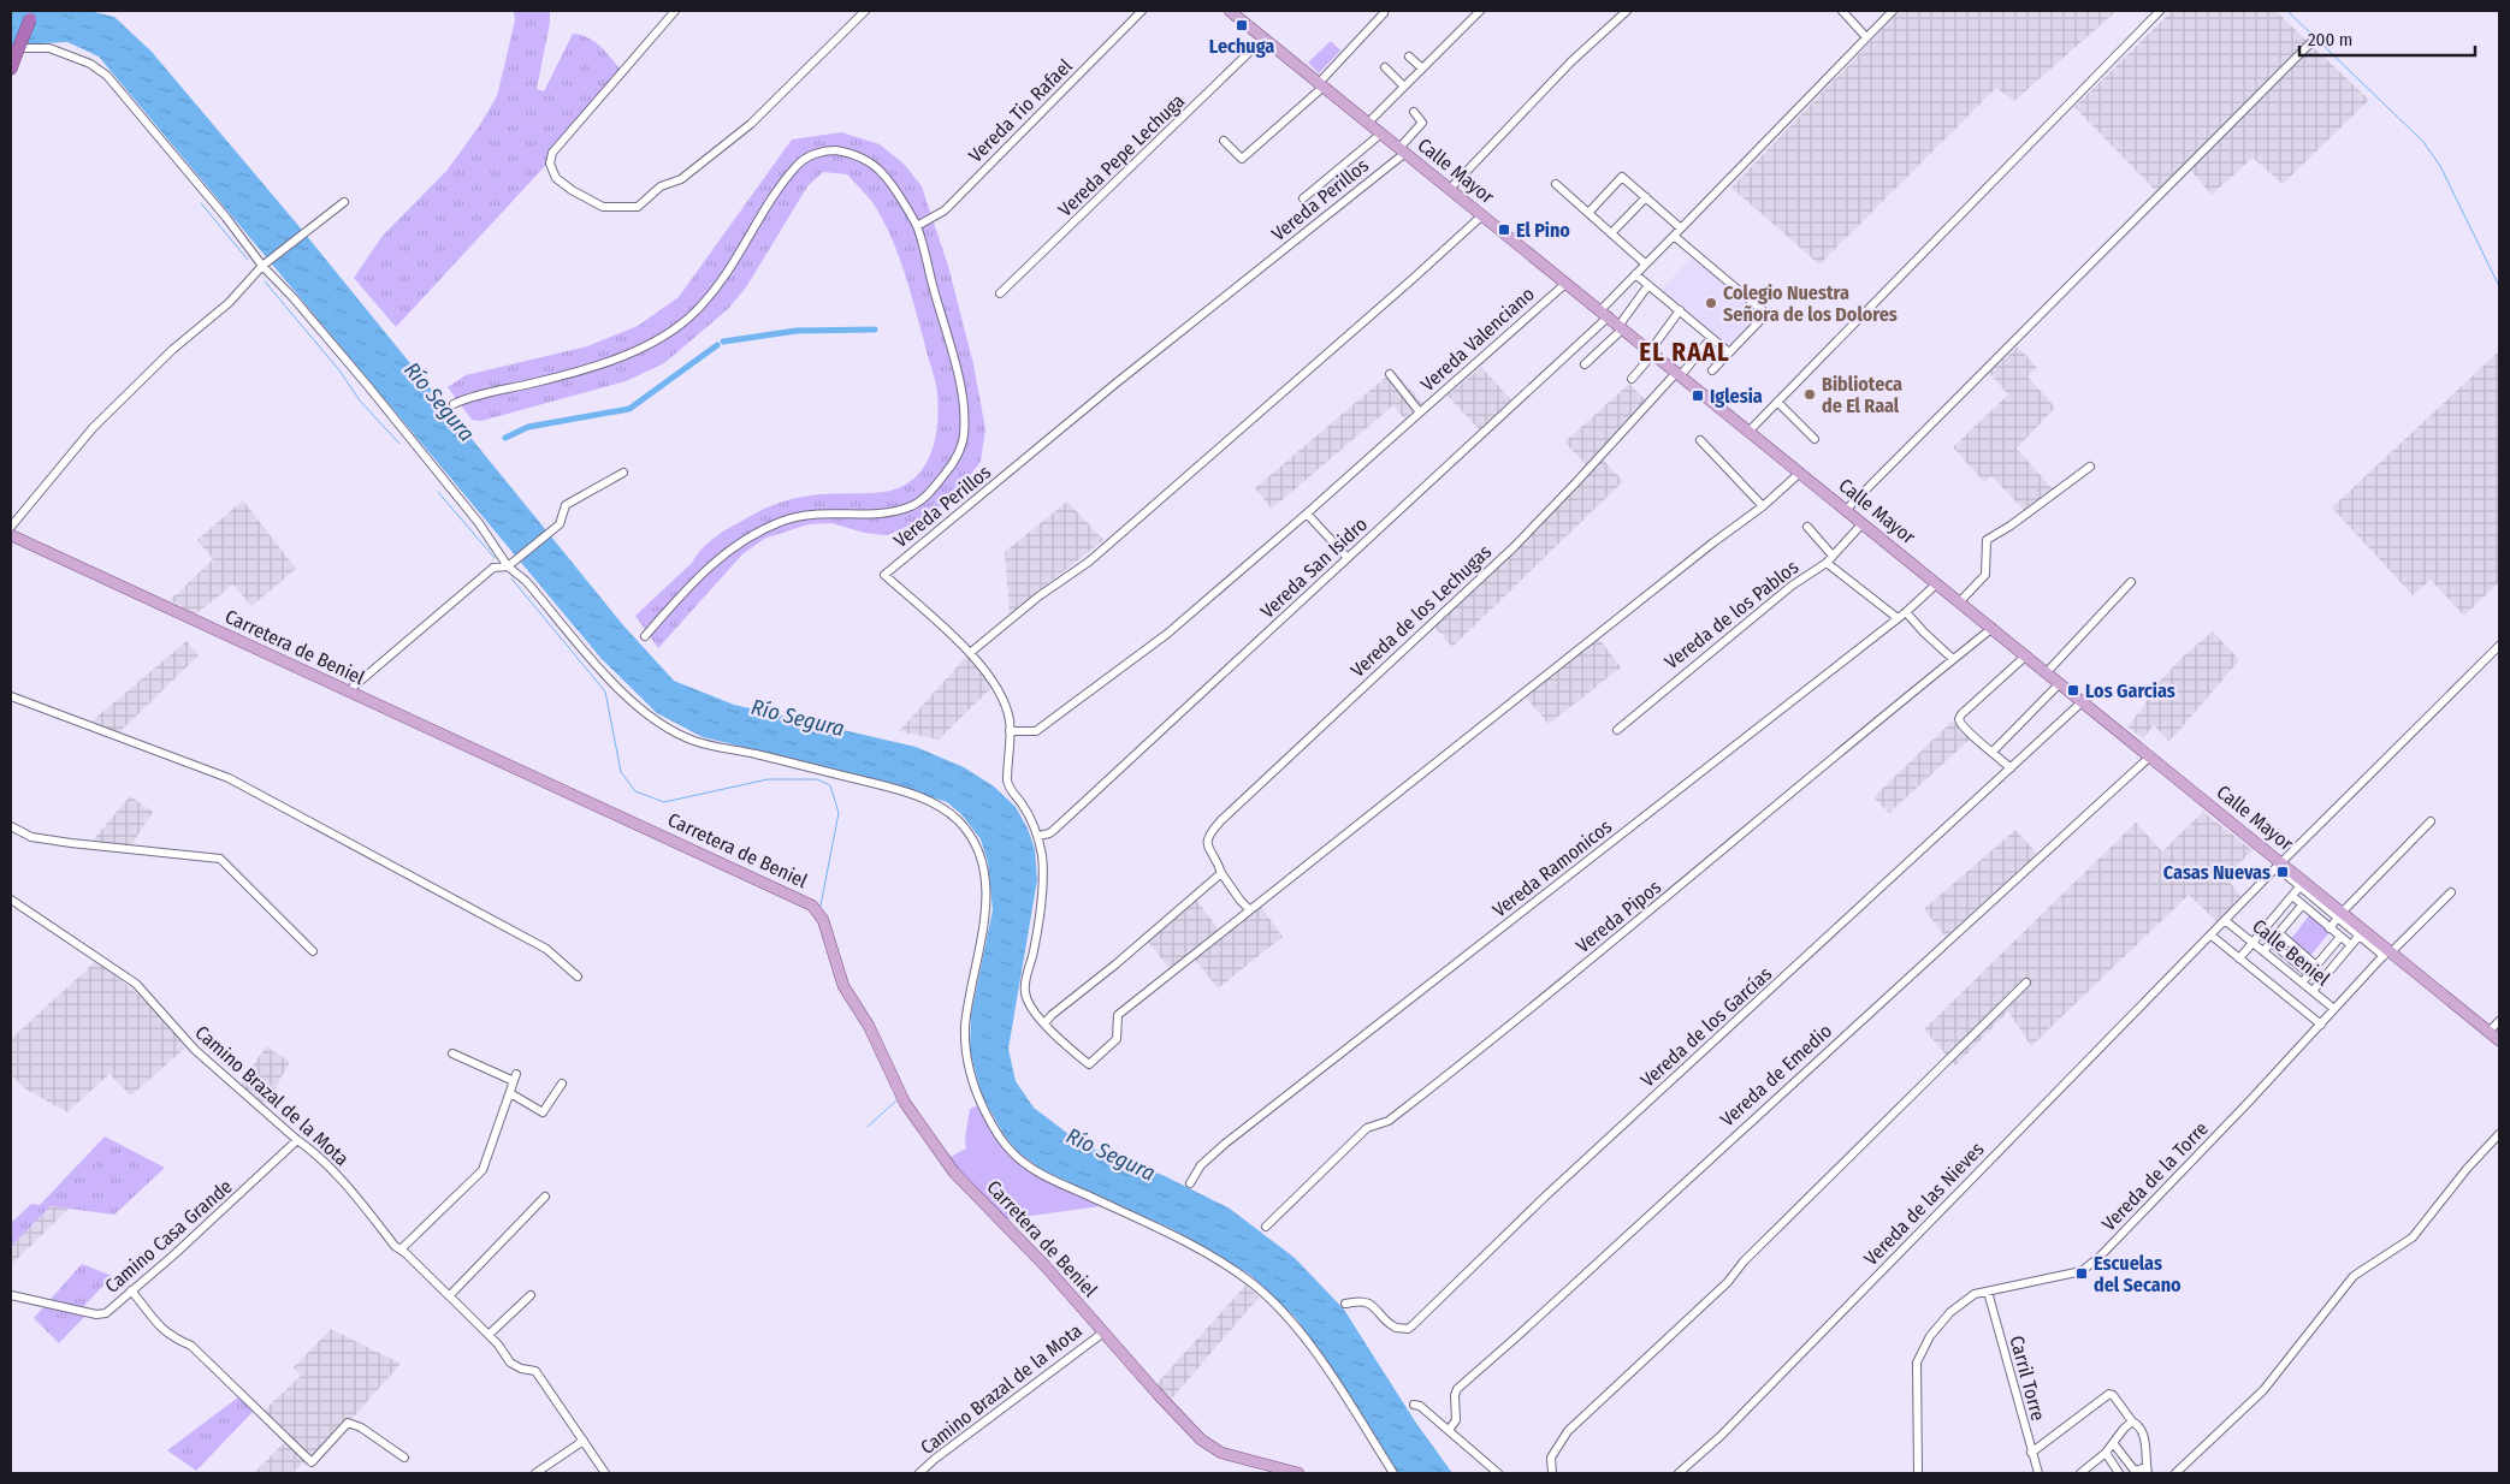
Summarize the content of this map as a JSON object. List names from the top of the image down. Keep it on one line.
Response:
{"streets":{"main road":["Calle Mayor","Carretera de Beniel"],"street":["Vereda Tio Rafael","Vereda Pepe Lechuga","Vereda Perillos","Vereda Valenciano","Vereda San Isidro","Vereda de los Lechugas","Vereda de los Pablos","Vereda Ramonicos","Vereda Pipos","Calle Beniel","Vereda de los Garcías","Vereda de Emedio","Camino Brazal de la Mota","Vereda de la Torre","Vereda de las Nieves","Camino Casa Grande","Carril Torre"]},"crossings":[["Vereda Pepe Lechuga","Calle Mayor"],["Calle Mayor","Vereda Perillos"],["Calle Mayor","Vereda Valenciano"],["Calle Mayor","Vereda San Isidro"],["Calle Mayor","Vereda de los Lechugas"],["Calle Mayor","Vereda de los Pablos"],["Calle Mayor","Vereda Ramonicos"],["Calle Mayor","Vereda Pipos"],["Calle Mayor","Vereda de los Garcías"],["Calle Mayor","Vereda de Emedio"],["Calle Mayor","Vereda de la Torre"],["Calle Mayor","Vereda de las Nieves"],["Vereda Perillos","Vereda San Isidro"],["Carretera de Beniel","Camino Brazal de la Mota"],["Calle Beniel","Vereda de la Torre"],["Calle Beniel","Vereda de las Nieves"],["Camino Brazal de la Mota","Camino Casa Grande"],["Vereda de la Torre","Carril Torre"]],"districts":["EL RAAL"],"water":["Río Segura"],"places":{"transit":["Lechuga","El Pino","Iglesia","Los Garcias","Casas Nuevas","Escuelas del Secano"],"other":["Colegio Nuestra Señora de los Dolores","Biblioteca de El Raal"]},"scale_bar":"200 m"}
